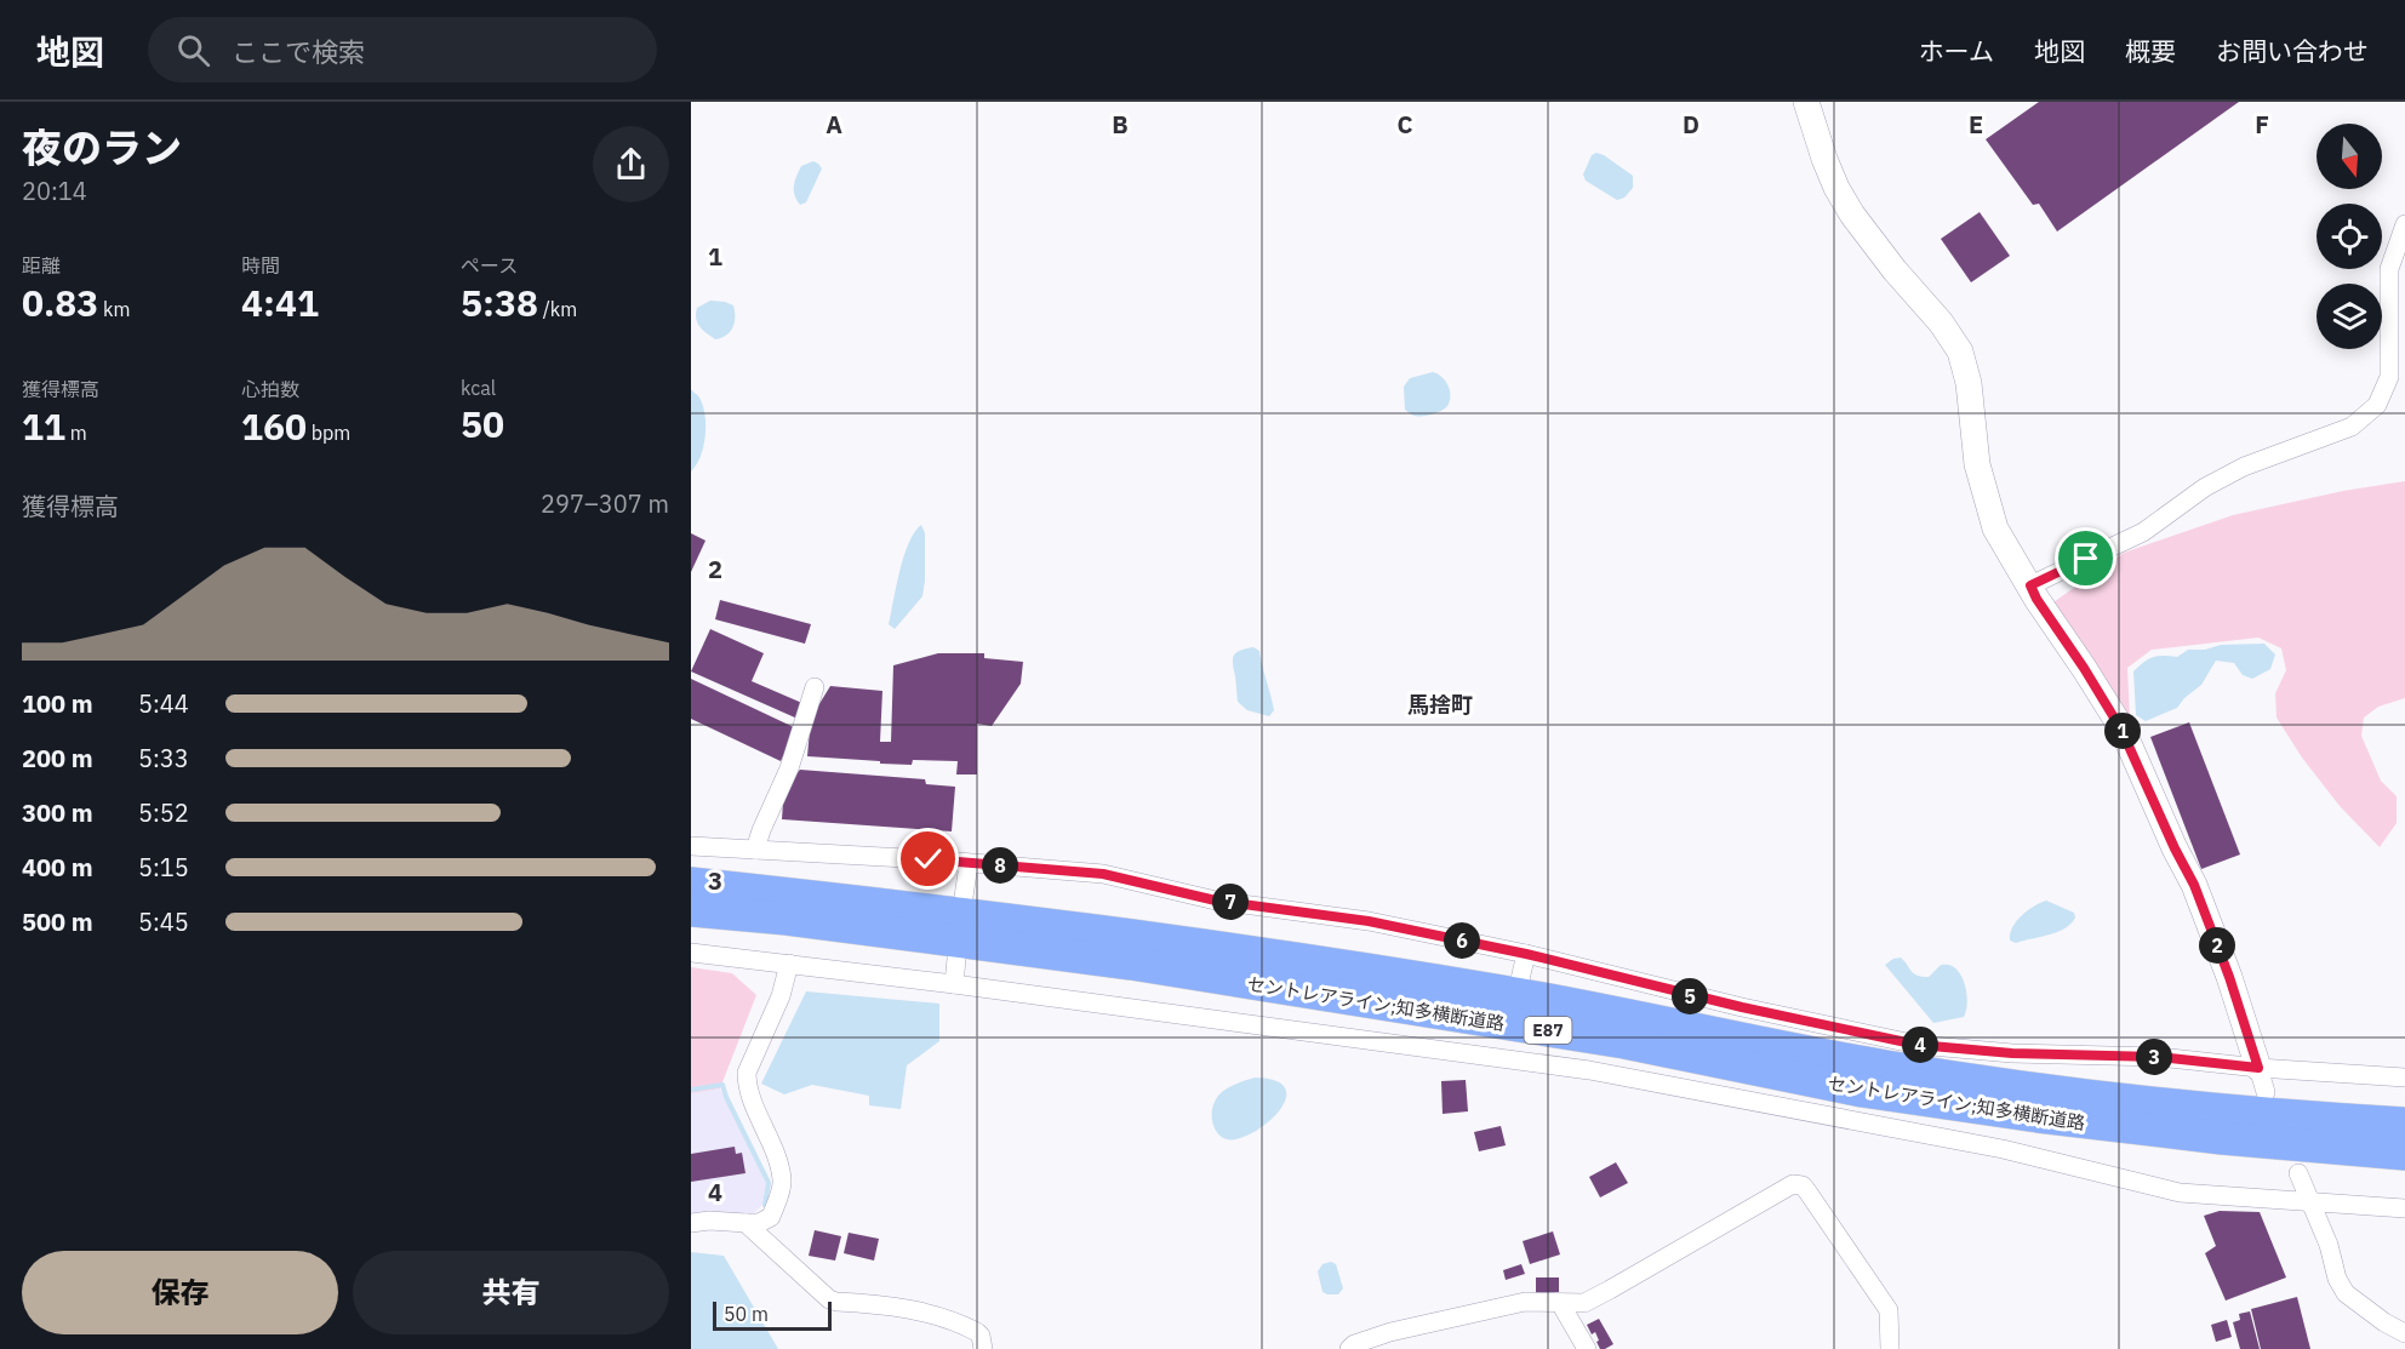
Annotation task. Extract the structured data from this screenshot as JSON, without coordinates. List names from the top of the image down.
{
  "streets": {
    "highway": ["セントレアライン;知多横断道路", "E87"]
  },
  "districts": ["馬捨町"],
  "scale_bar": "50 m",
  "north": "bottom",
  "page": {
    "header": "地図",
    "search": "ここで検索",
    "nav": [
      "ホーム",
      "地図",
      "概要",
      "お問い合わせ"
    ],
    "heading": ["夜のラン", "20:14"],
    "stats": [
      ["距離", "0.83 km"],
      ["時間", "4:41"],
      ["ペース", "5:38 /km"],
      ["獲得標高", "11 m"],
      ["心拍数", "160 bpm"],
      ["kcal", "50"]
    ],
    "chart": ["獲得標高", "297–307 m"],
    "list": [
      {
        "name": "100 m",
        "note": "5:44"
      },
      {
        "name": "200 m",
        "note": "5:33"
      },
      {
        "name": "300 m",
        "note": "5:52"
      },
      {
        "name": "400 m",
        "note": "5:15"
      },
      {
        "name": "500 m",
        "note": "5:45"
      }
    ],
    "pins": [
      "1",
      "8",
      "7",
      "6",
      "2",
      "5",
      "4",
      "3"
    ],
    "buttons": ["保存", "共有"],
    "scale": "50 m"
  },
  "grid": {
    "columns": [
      "A",
      "B",
      "C",
      "D",
      "E",
      "F"
    ],
    "rows": [
      "1",
      "2",
      "3",
      "4"
    ]
  }
}
